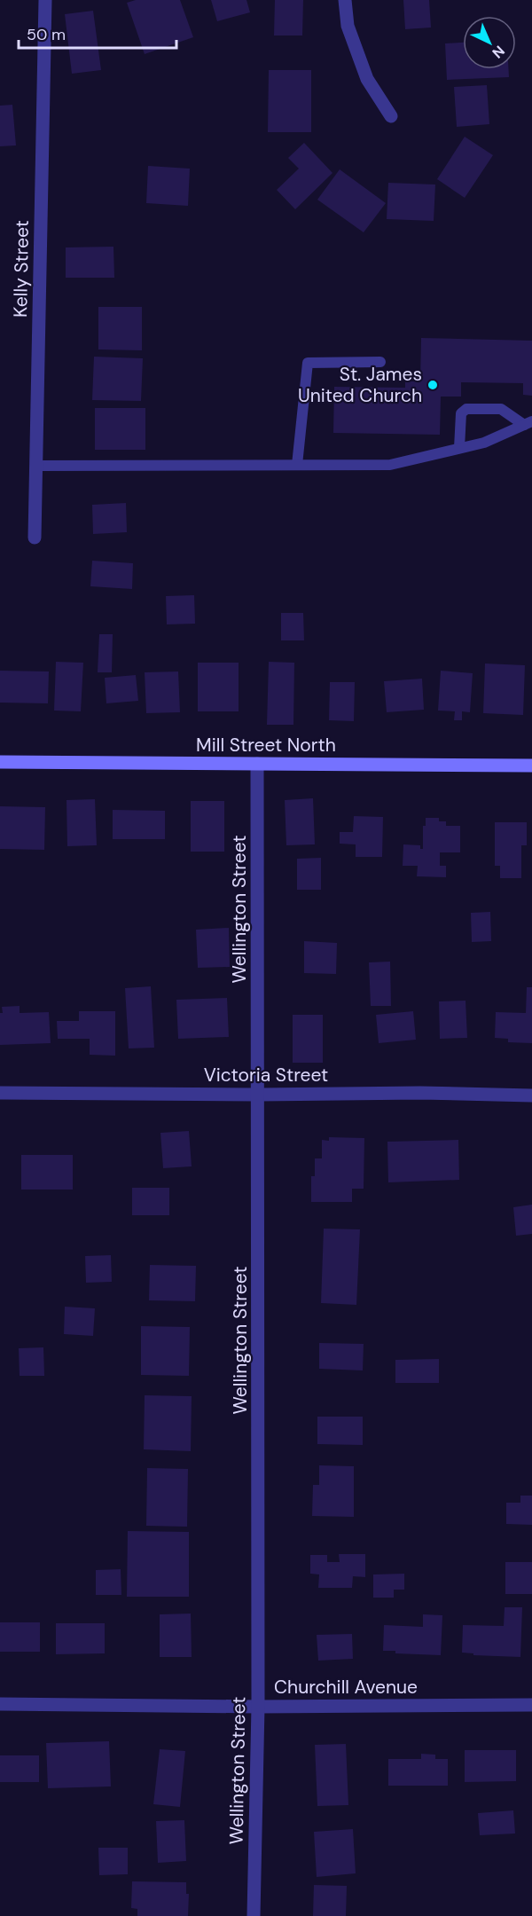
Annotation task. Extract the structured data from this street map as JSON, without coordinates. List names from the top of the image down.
{
  "streets": {
    "main road": ["Mill Street North"],
    "street": [
      "Kelly Street",
      "Wellington Street",
      "Victoria Street",
      "Churchill Avenue"
    ]
  },
  "crossings": [
    ["Mill Street North", "Wellington Street"],
    ["Wellington Street", "Victoria Street"],
    ["Wellington Street", "Churchill Avenue"]
  ],
  "places": ["St. James United Church"],
  "scale_bar": "50 m",
  "north": "bottom right"
}
